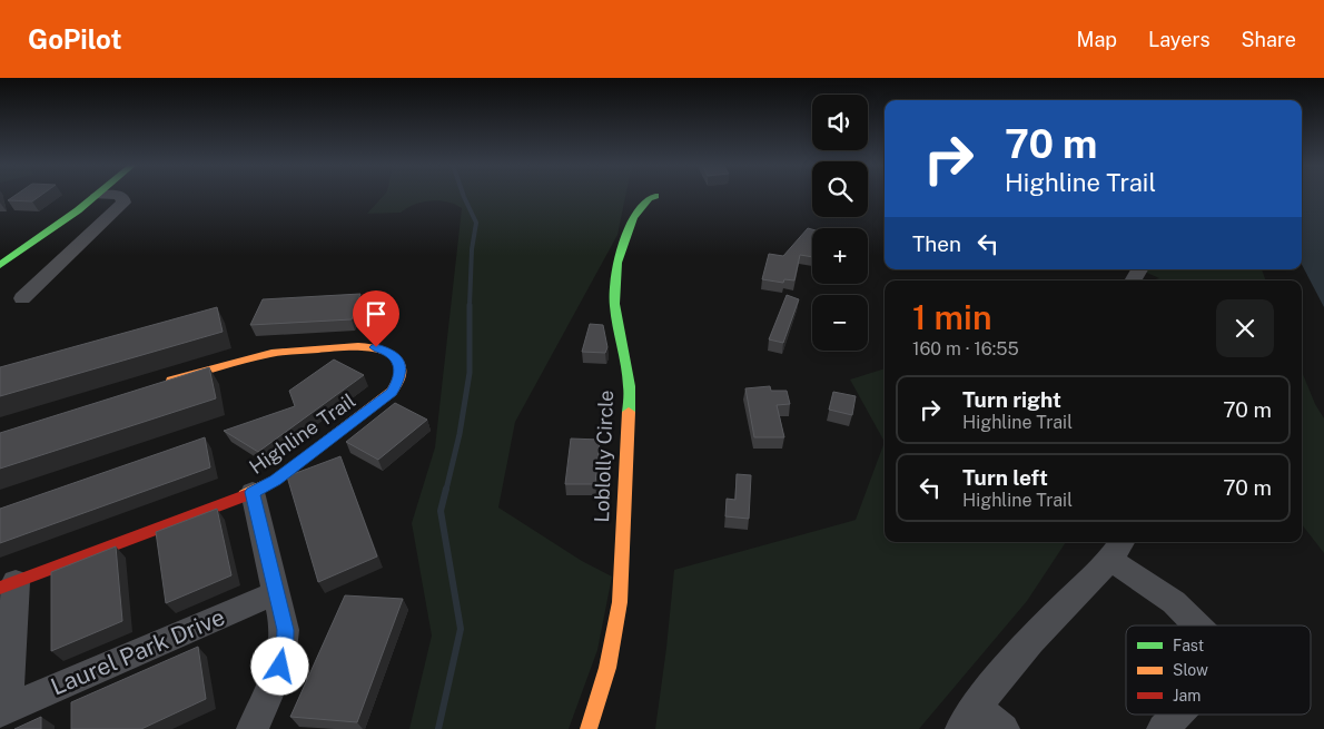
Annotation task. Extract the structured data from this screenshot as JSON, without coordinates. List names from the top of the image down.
{
  "streets": {
    "street": ["Highline Trail", "Loblolly Circle", "Laurel Park Drive"]
  },
  "legend": ["Fast", "Slow", "Jam"],
  "page": {
    "header": "GoPilot",
    "nav": ["Map", "Layers", "Share"],
    "map_buttons": ["+", "−"],
    "turn": ["70 m", "Highline Trail"],
    "then": "Then",
    "heading": ["1 min", "160 m · 16:55"],
    "list": [
      {
        "name": "Turn right",
        "note": "Highline Trail",
        "value": "70 m"
      },
      {
        "name": "Turn left",
        "note": "Highline Trail",
        "value": "70 m"
      }
    ]
  }
}
